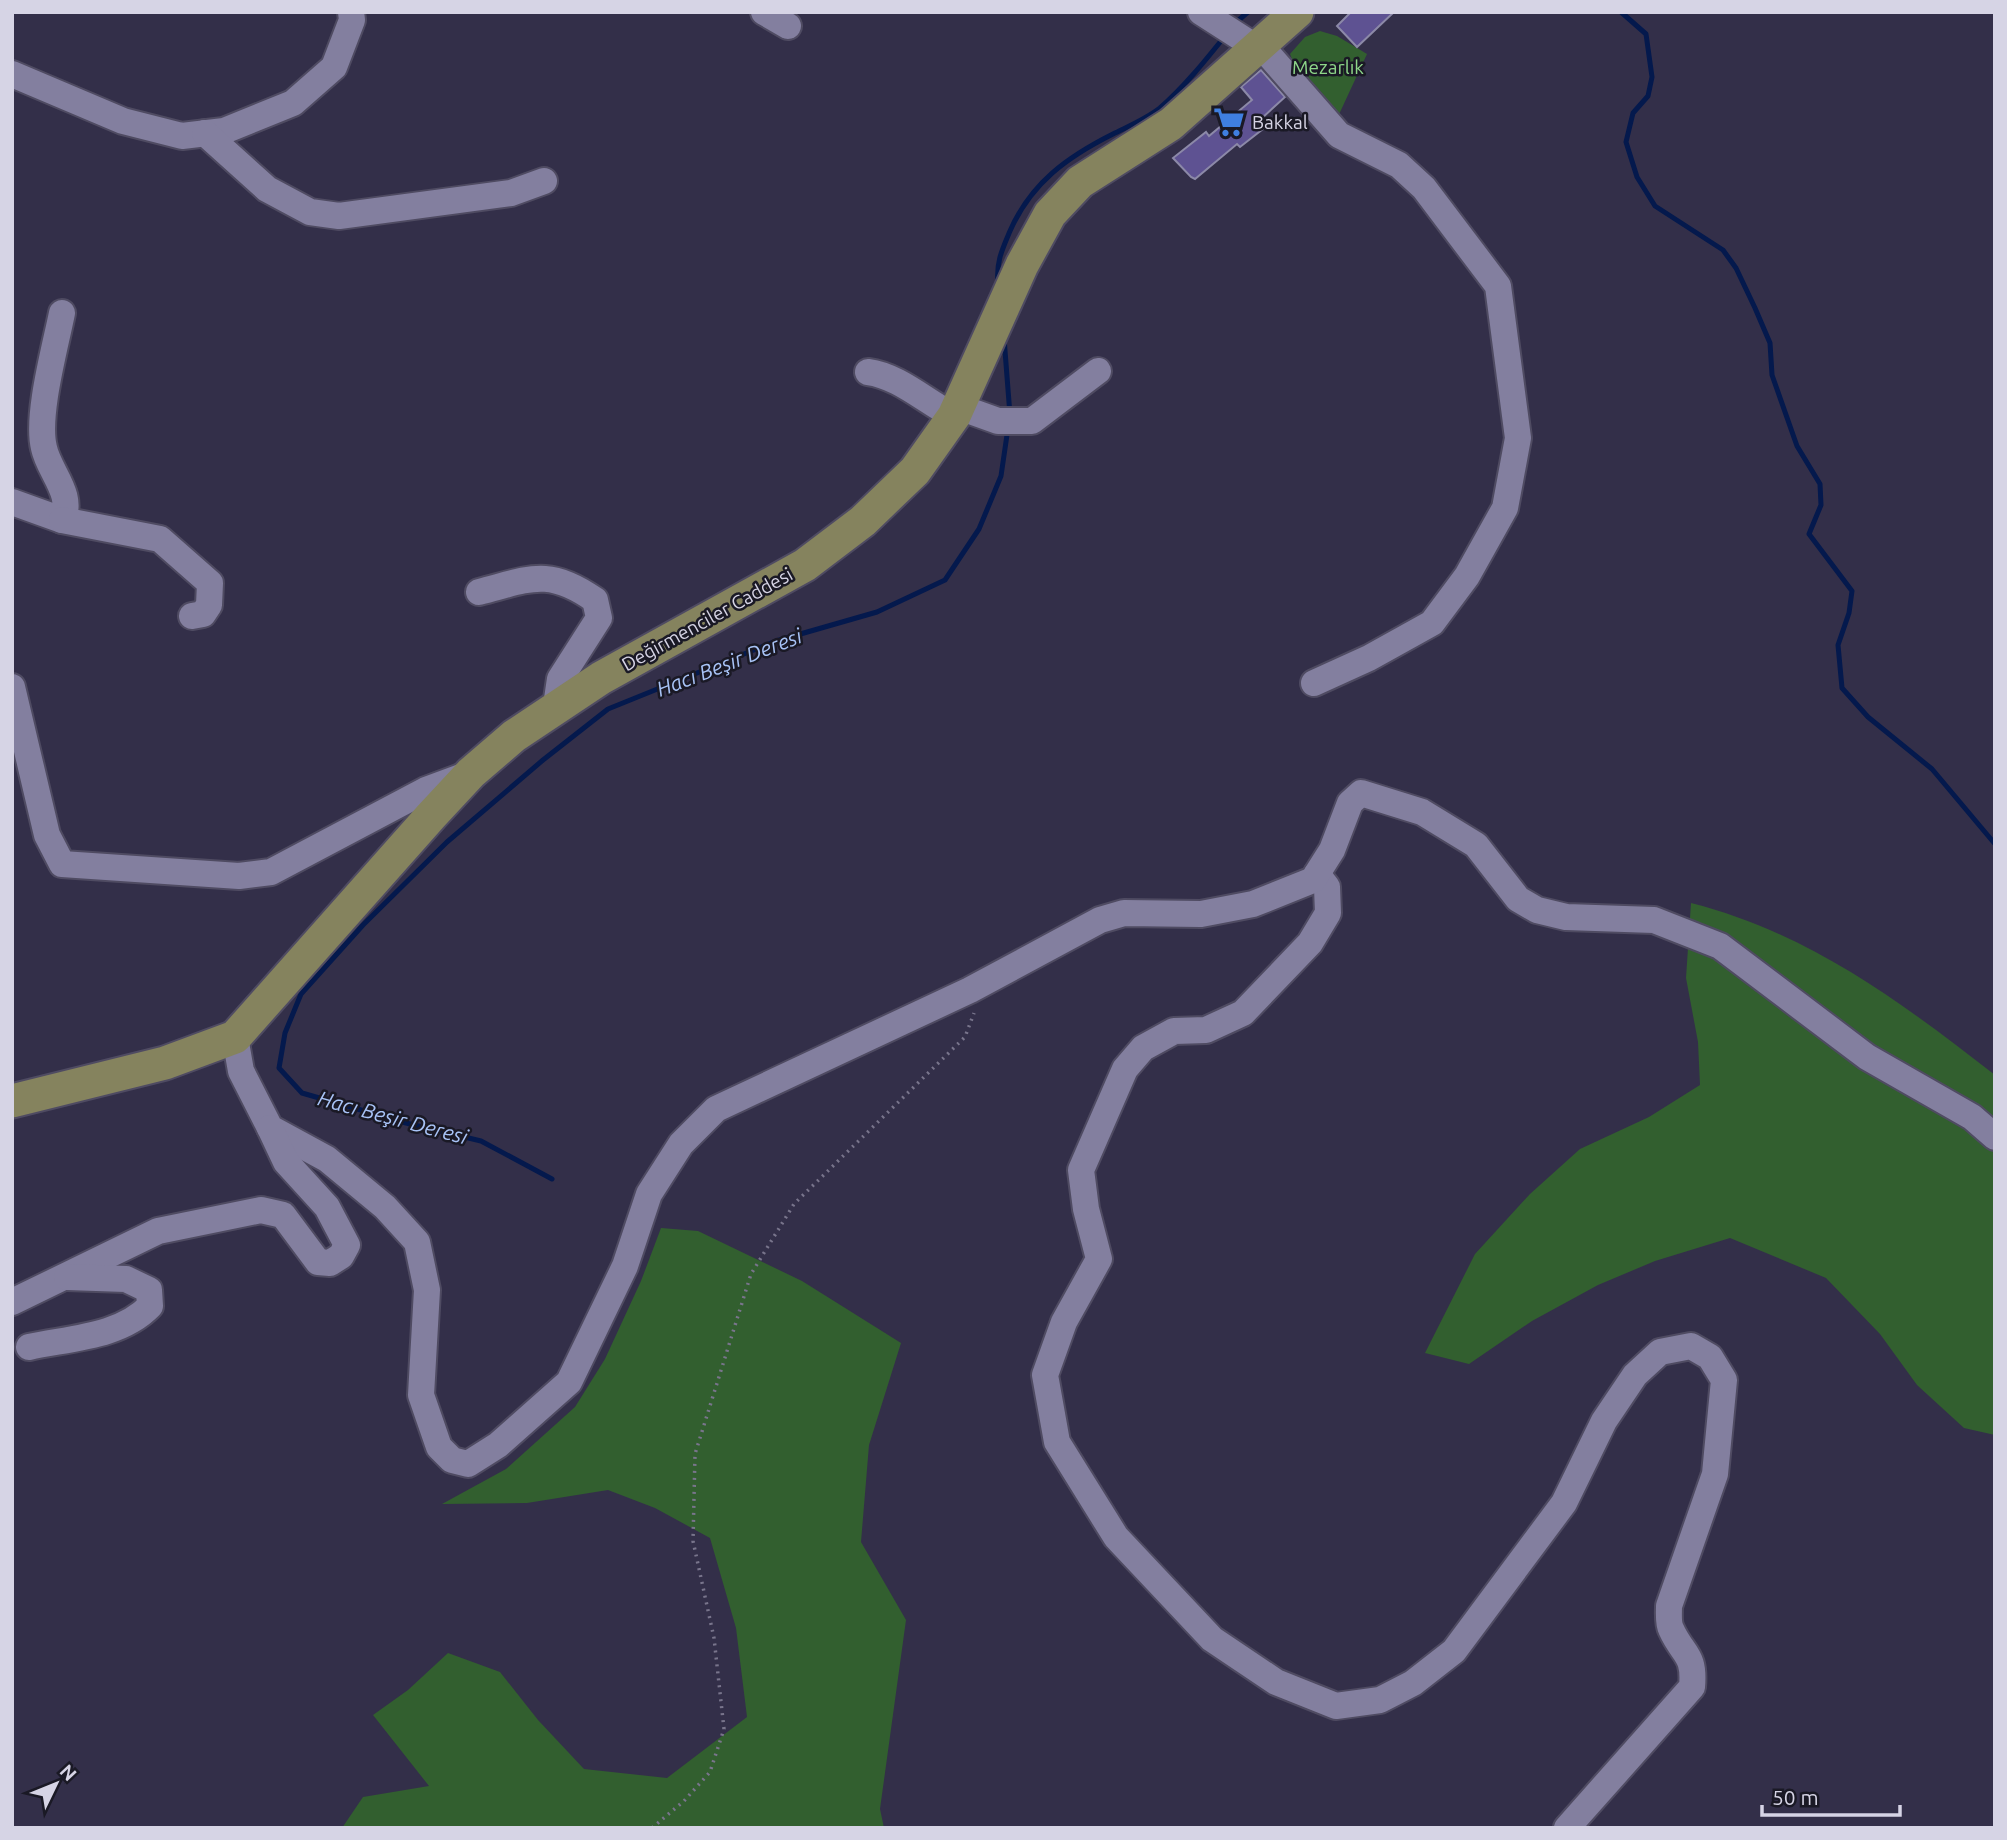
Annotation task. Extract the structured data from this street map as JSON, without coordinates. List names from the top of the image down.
{
  "streets": {
    "main road": ["Değirmenciler Caddesi"]
  },
  "water": ["Hacı Beşir Deresi"],
  "parks": ["Mezarlık"],
  "places": {
    "supermarket": ["Bakkal"]
  },
  "scale_bar": "50 m",
  "north": "top right"
}
